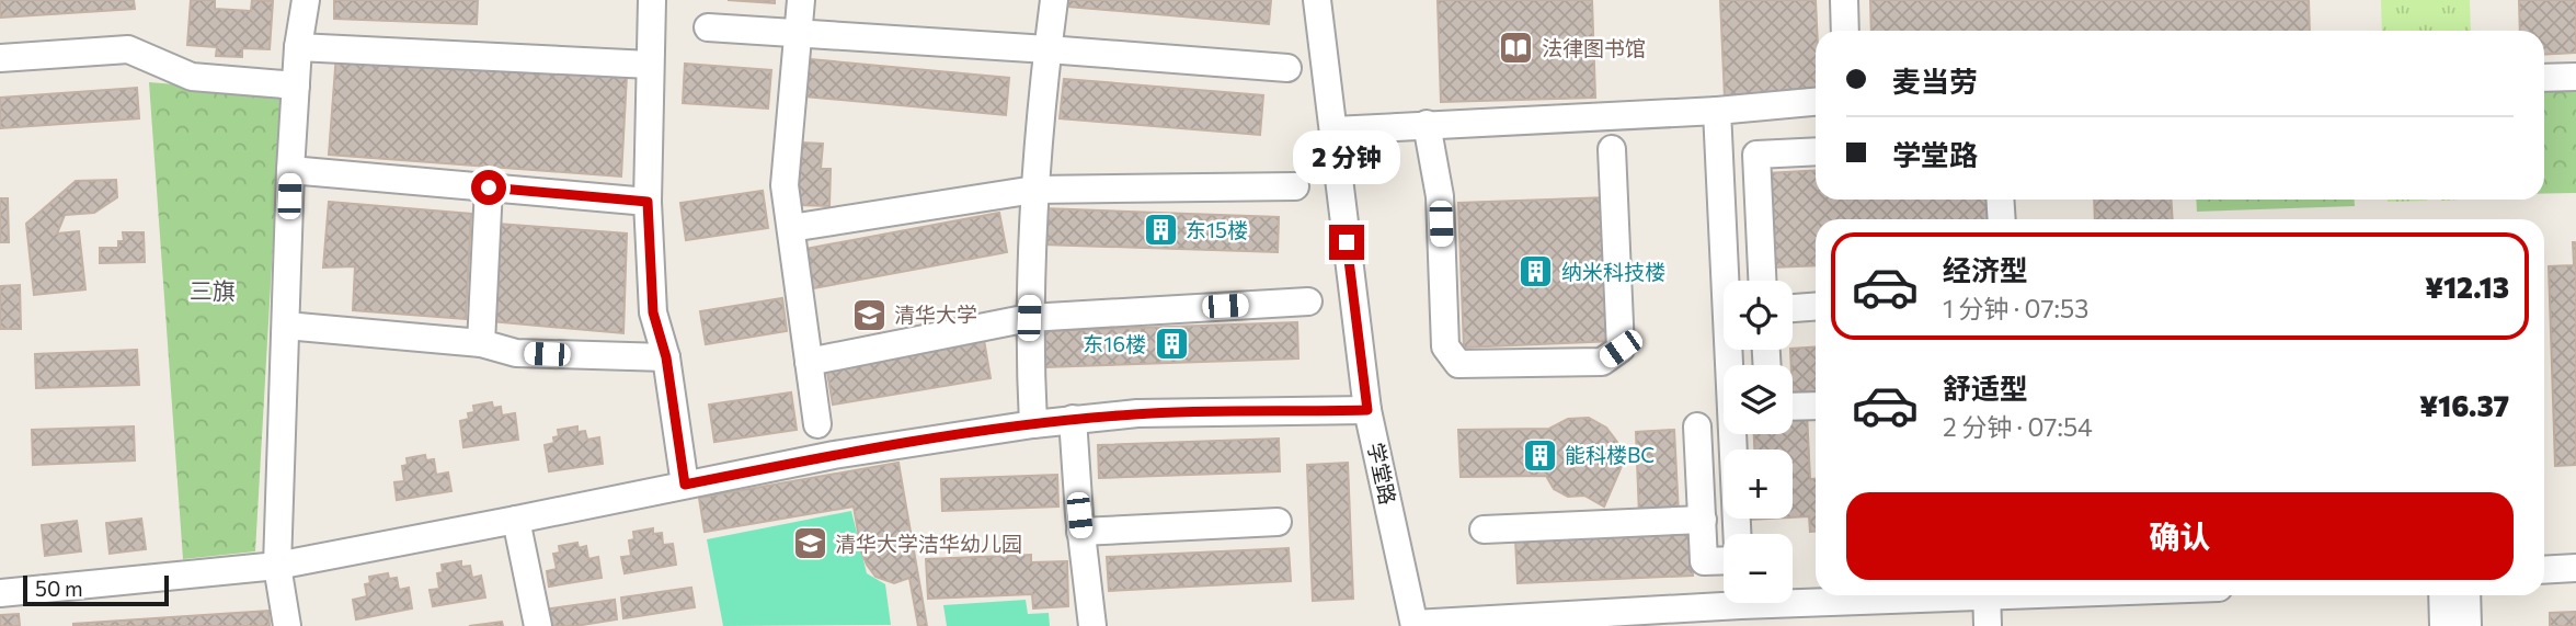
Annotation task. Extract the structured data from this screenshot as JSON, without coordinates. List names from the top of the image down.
{
  "streets": {
    "street": ["学堂路"]
  },
  "districts": ["三旗"],
  "places": {
    "library": ["法律图书馆"],
    "building": [
      "东15楼",
      "纳米科技楼",
      "东16楼",
      "能科楼BC"
    ],
    "school or university": ["清华大学", "清华大学洁华幼儿园"]
  },
  "scale_bar": "50 m",
  "page": {
    "banner": ["麦当劳", "学堂路"],
    "bubble": "2 分钟",
    "list": [
      {
        "name": "经济型",
        "note": "1 分钟 · 07:53",
        "value": "¥12.13"
      },
      {
        "name": "舒适型",
        "note": "2 分钟 · 07:54",
        "value": "¥16.37"
      }
    ],
    "map_buttons": ["+", "−"],
    "buttons": "确认",
    "scale": "50 m"
  }
}
